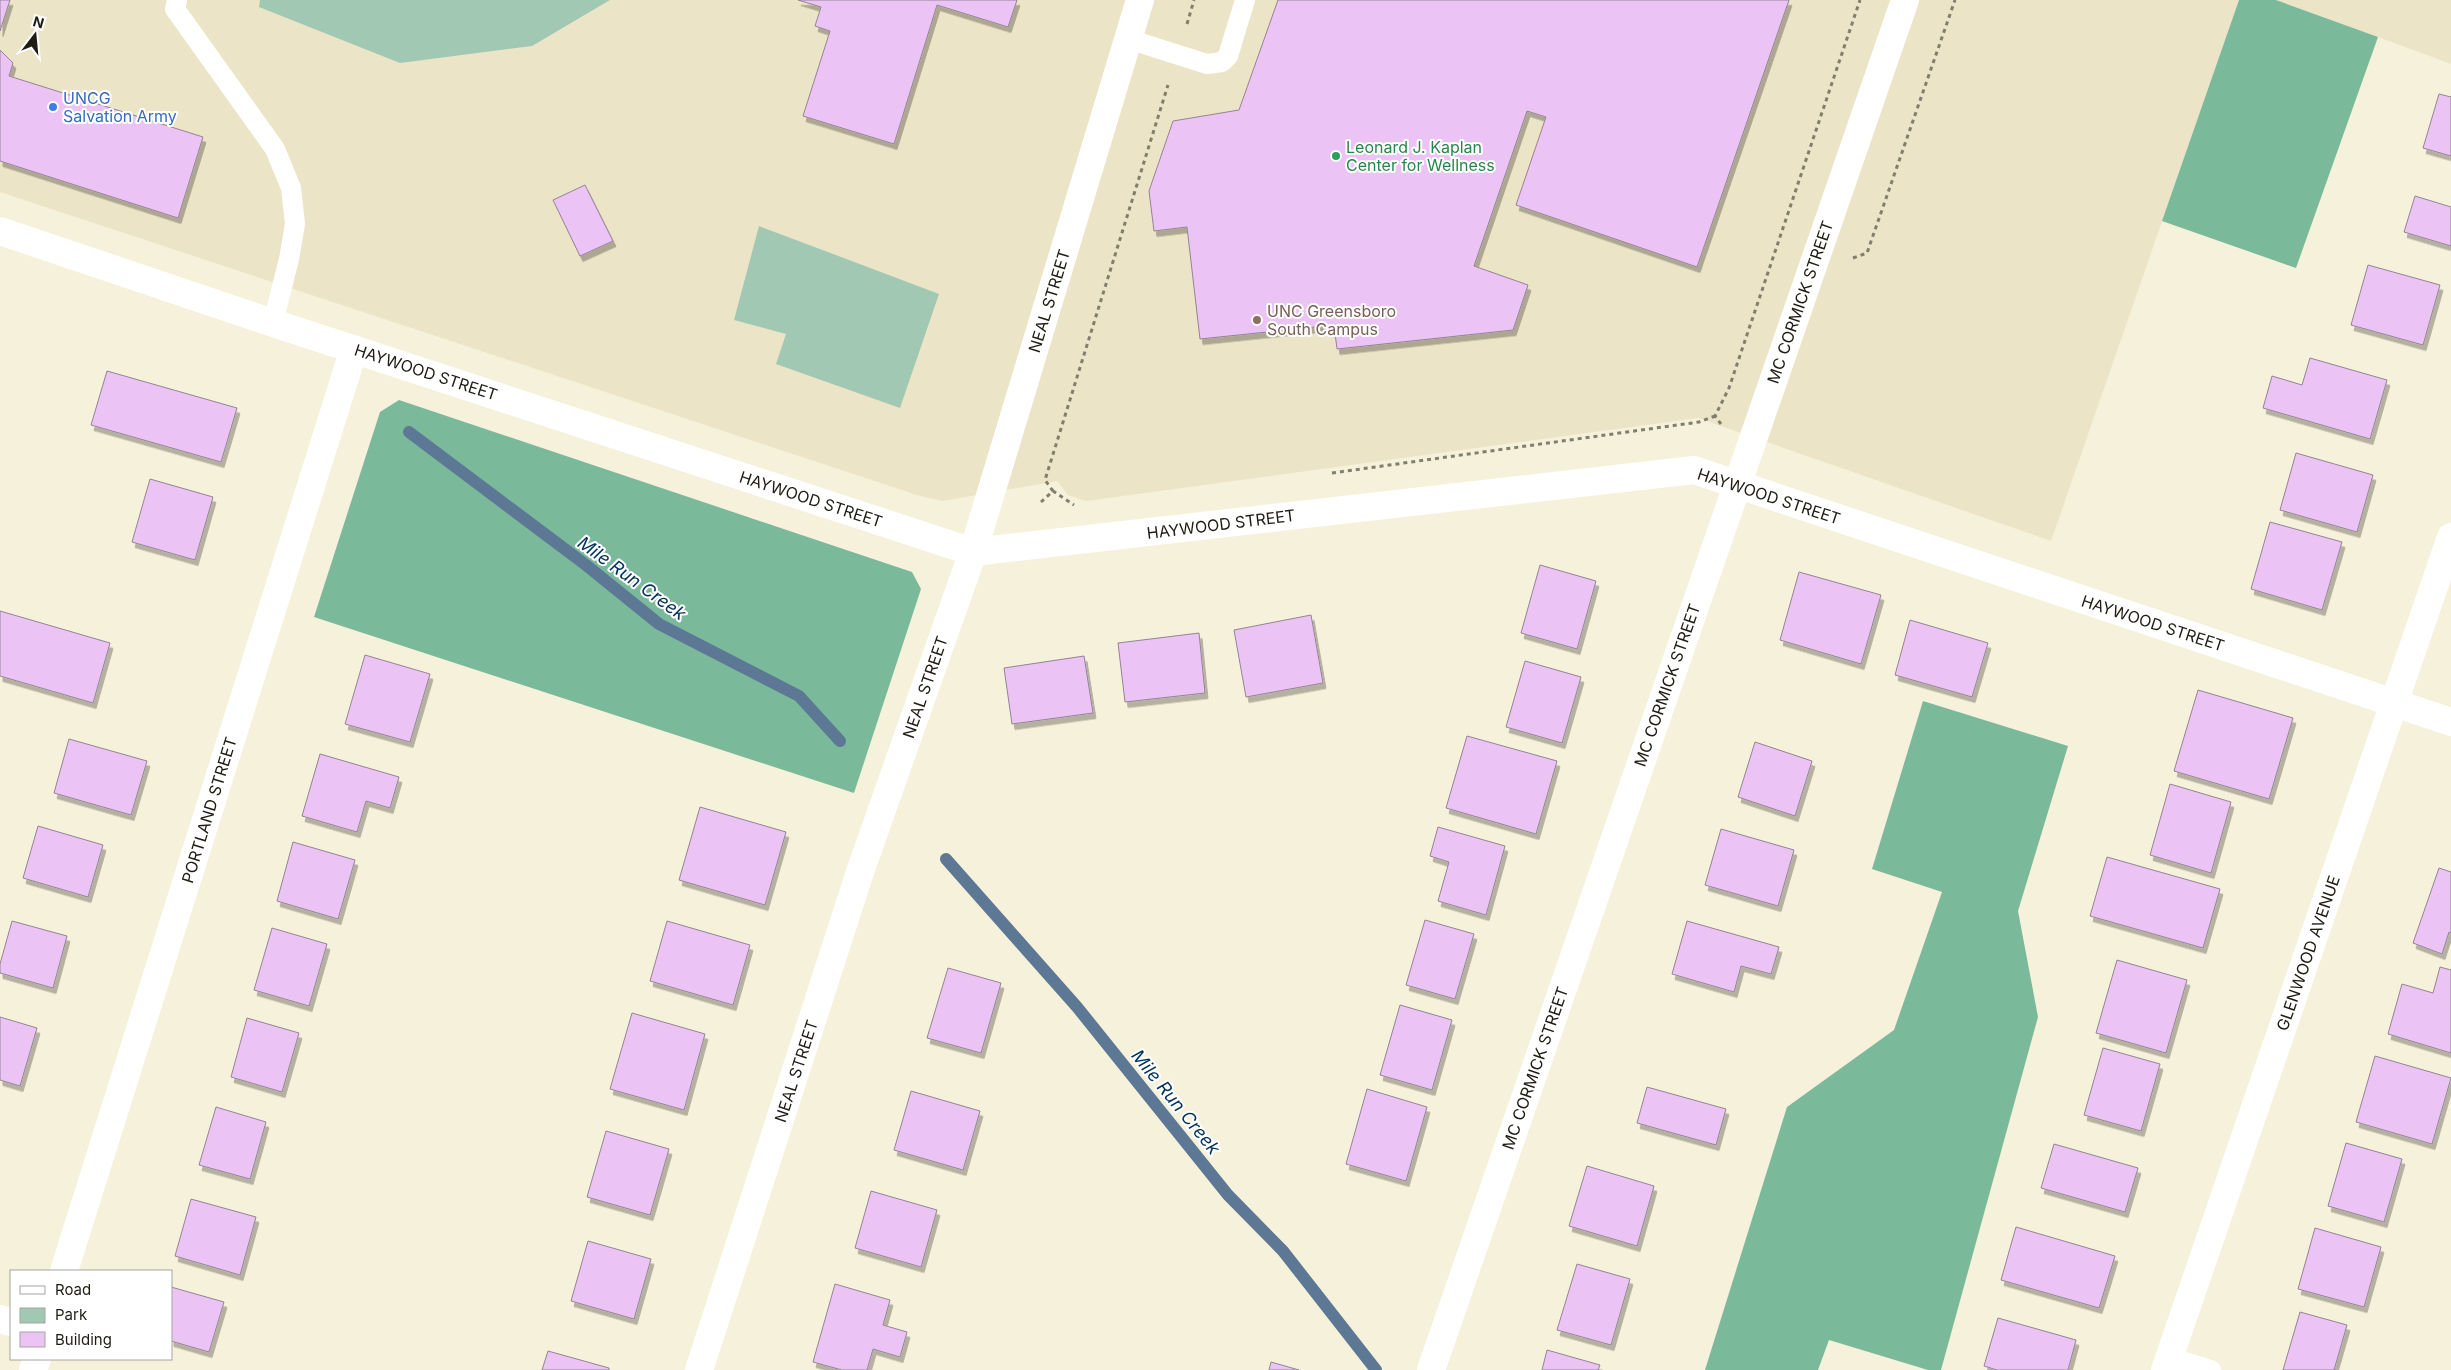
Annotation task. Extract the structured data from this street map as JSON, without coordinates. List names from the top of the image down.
{
  "streets": {
    "street": [
      "NEAL STREET",
      "MC CORMICK STREET",
      "HAYWOOD STREET",
      "PORTLAND STREET",
      "GLENWOOD AVENUE"
    ]
  },
  "crossings": [
    ["NEAL STREET", "HAYWOOD STREET"],
    ["MC CORMICK STREET", "HAYWOOD STREET"],
    ["HAYWOOD STREET", "PORTLAND STREET"],
    ["HAYWOOD STREET", "GLENWOOD AVENUE"]
  ],
  "water": ["Mile Run Creek"],
  "places": ["UNCG Salvation Army", "Leonard J. Kaplan Center for Wellness", "UNC Greensboro South Campus"],
  "legend": ["Road", "Park", "Building"],
  "north": "top"
}
